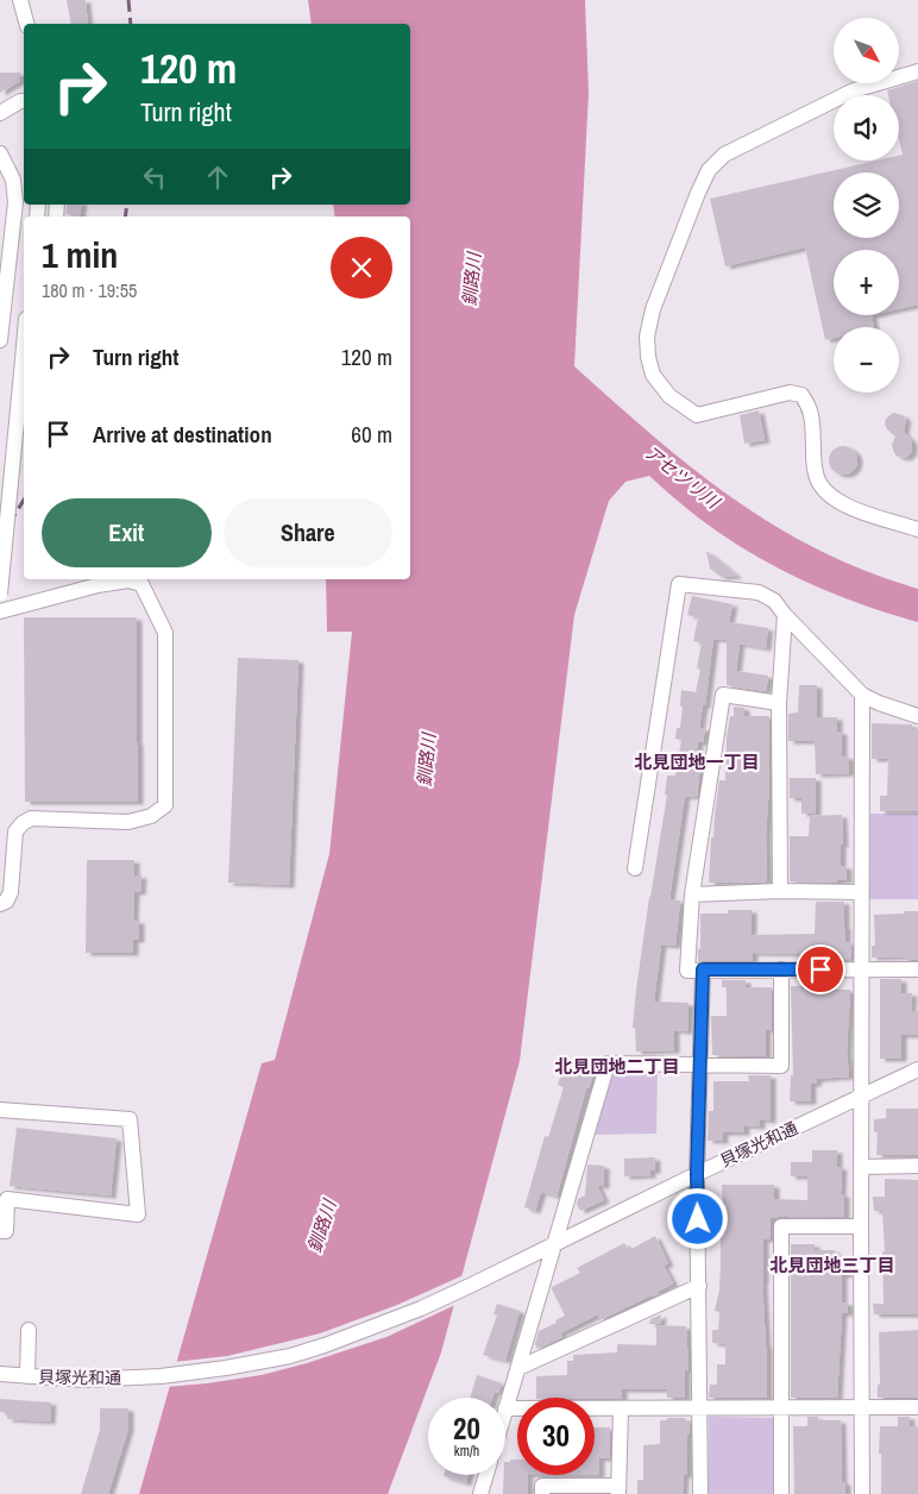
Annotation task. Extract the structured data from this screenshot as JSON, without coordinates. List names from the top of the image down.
{
  "streets": {
    "street": ["貝塚光和通"]
  },
  "districts": ["北見団地一丁目", "北見団地二丁目", "北見団地三丁目"],
  "water": ["釧路川", "アセツリ川"],
  "north": "bottom right",
  "page": {
    "map_buttons": ["+", "−"],
    "turn": ["120 m", "Turn right"],
    "heading": ["1 min", "180 m · 19:55"],
    "list": [
      {
        "name": "Turn right",
        "value": "120 m"
      },
      {
        "name": "Arrive at destination",
        "value": "60 m"
      }
    ],
    "buttons": ["Exit", "Share"],
    "speed": "20 km/h",
    "limit": "30"
  }
}
